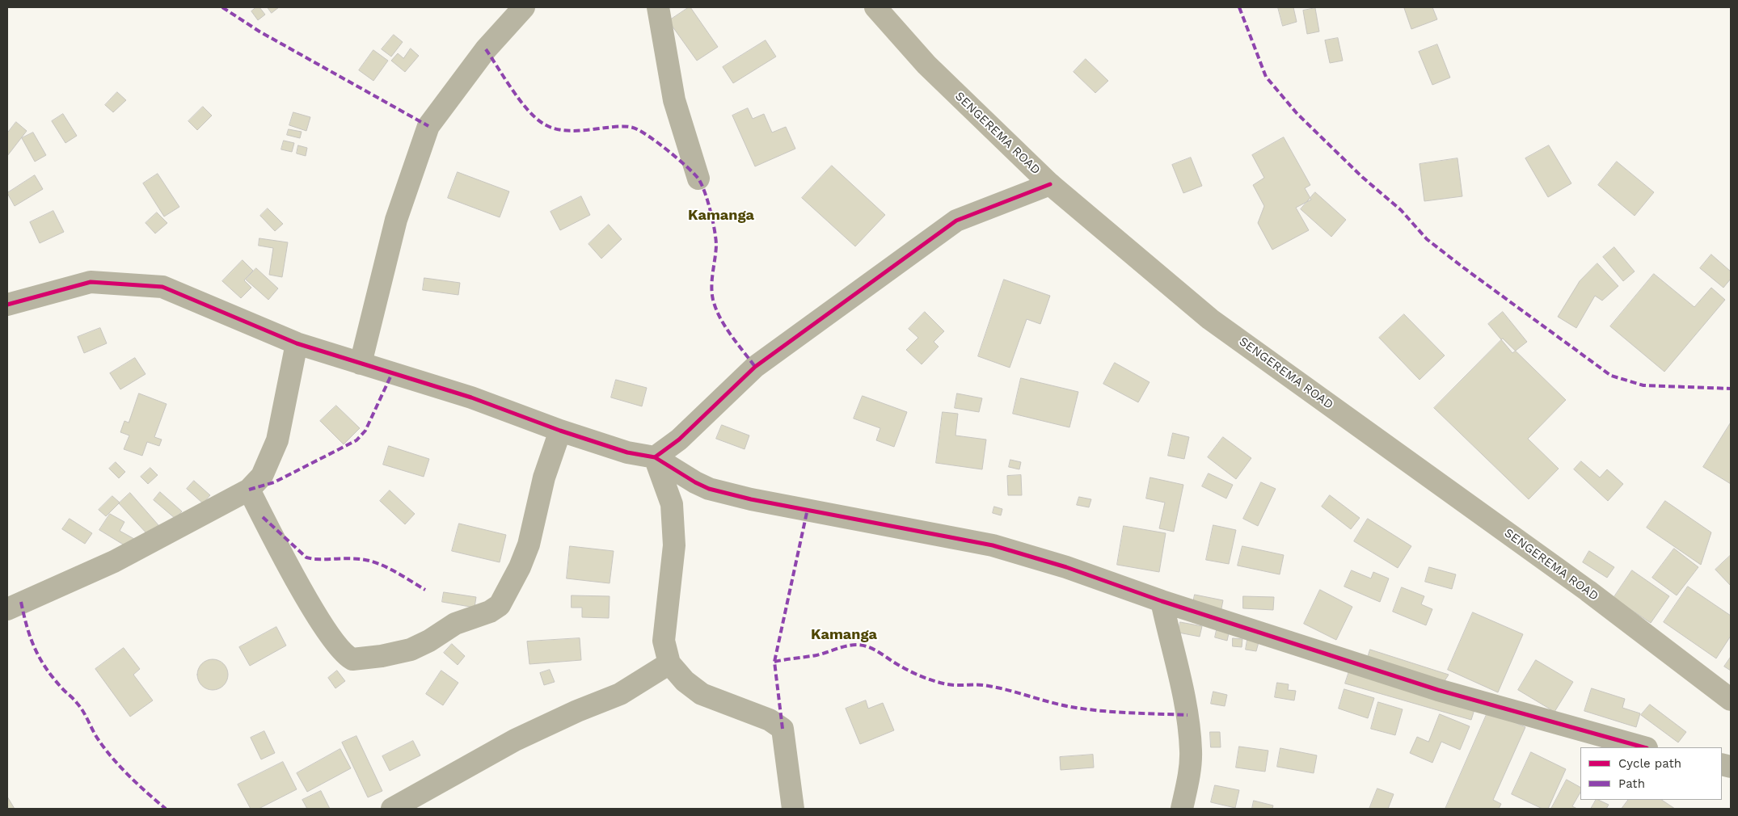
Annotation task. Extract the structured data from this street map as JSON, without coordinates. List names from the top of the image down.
{
  "streets": {
    "main road": ["SENGEREMA ROAD"]
  },
  "districts": ["Kamanga", "Kamanga"],
  "legend": ["Cycle path", "Path"]
}
